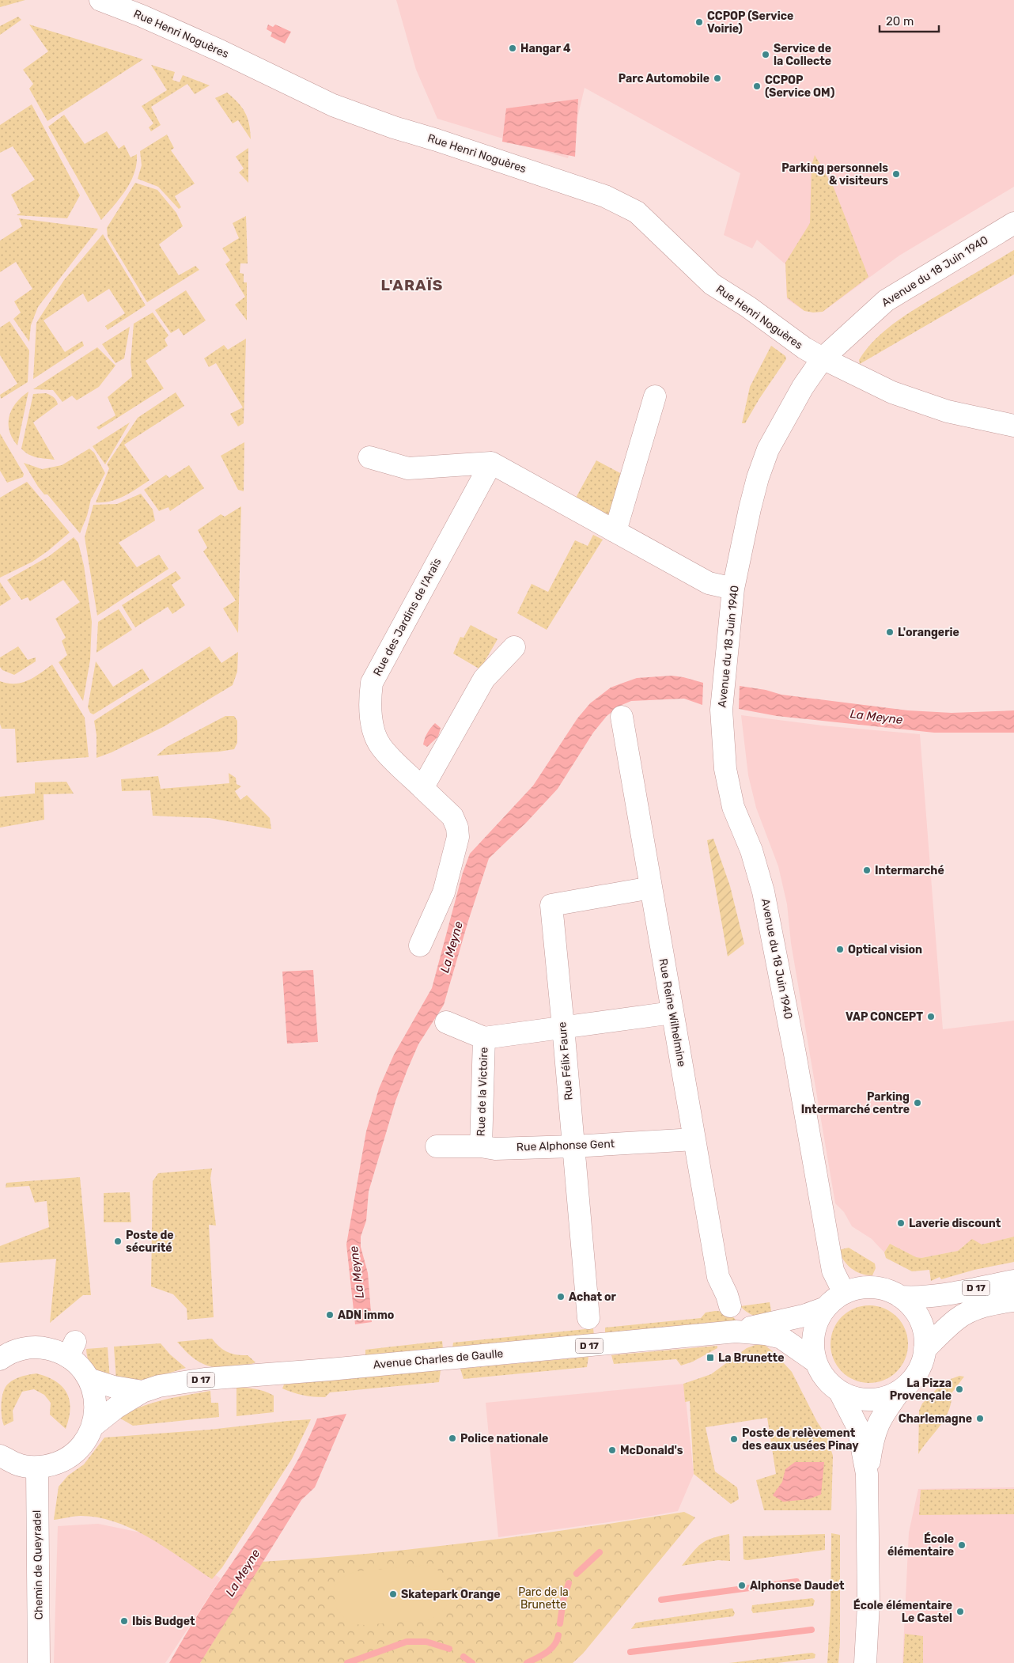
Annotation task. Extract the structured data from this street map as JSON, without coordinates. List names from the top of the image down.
{
  "streets": {
    "street": [
      "Rue Henri Noguères",
      "Avenue du 18 Juin 1940",
      "Rue des Jardins de l'Araïs",
      "Rue Reine Wilhelmine",
      "Rue Félix Faure",
      "Rue de la Victoire",
      "Rue Alphonse Gent",
      "D 17",
      "Avenue Charles de Gaulle",
      "Chemin de Queyradel"
    ]
  },
  "crossings": [
    ["Rue Henri Noguères", "Avenue du 18 Juin 1940"],
    ["Avenue du 18 Juin 1940", "D 17"],
    ["Avenue du 18 Juin 1940", "Avenue Charles de Gaulle"],
    ["Rue Reine Wilhelmine", "Rue Félix Faure"],
    ["Rue Reine Wilhelmine", "Rue de la Victoire"],
    ["Rue Reine Wilhelmine", "Rue Alphonse Gent"],
    ["Rue Félix Faure", "Rue de la Victoire"],
    ["Rue Félix Faure", "Rue Alphonse Gent"],
    ["Rue de la Victoire", "Rue Alphonse Gent"],
    ["D 17", "Avenue Charles de Gaulle"],
    ["D 17", "Chemin de Queyradel"]
  ],
  "districts": ["L'ARAÏS"],
  "water": ["La Meyne"],
  "parks": ["Parc de la Brunette"],
  "places": {
    "other": [
      "CCPOP (Service Voirie)",
      "Hangar 4",
      "Service de la Collecte",
      "Parc Automobile",
      "CCPOP (Service OM)",
      "Parking personnels & visiteurs",
      "L'orangerie",
      "Intermarché",
      "Optical vision",
      "VAP CONCEPT",
      "Parking Intermarché centre",
      "Laverie discount",
      "Poste de sécurité",
      "Achat or",
      "ADN immo",
      "La Pizza Provençale",
      "Charlemagne",
      "Police nationale",
      "Poste de relèvement des eaux usées Pinay",
      "McDonald's",
      "École élémentaire",
      "Alphonse Daudet",
      "Skatepark Orange",
      "École élémentaire Le Castel",
      "Ibis Budget"
    ],
    "transit": ["La Brunette"]
  },
  "scale_bar": "20 m"
}
